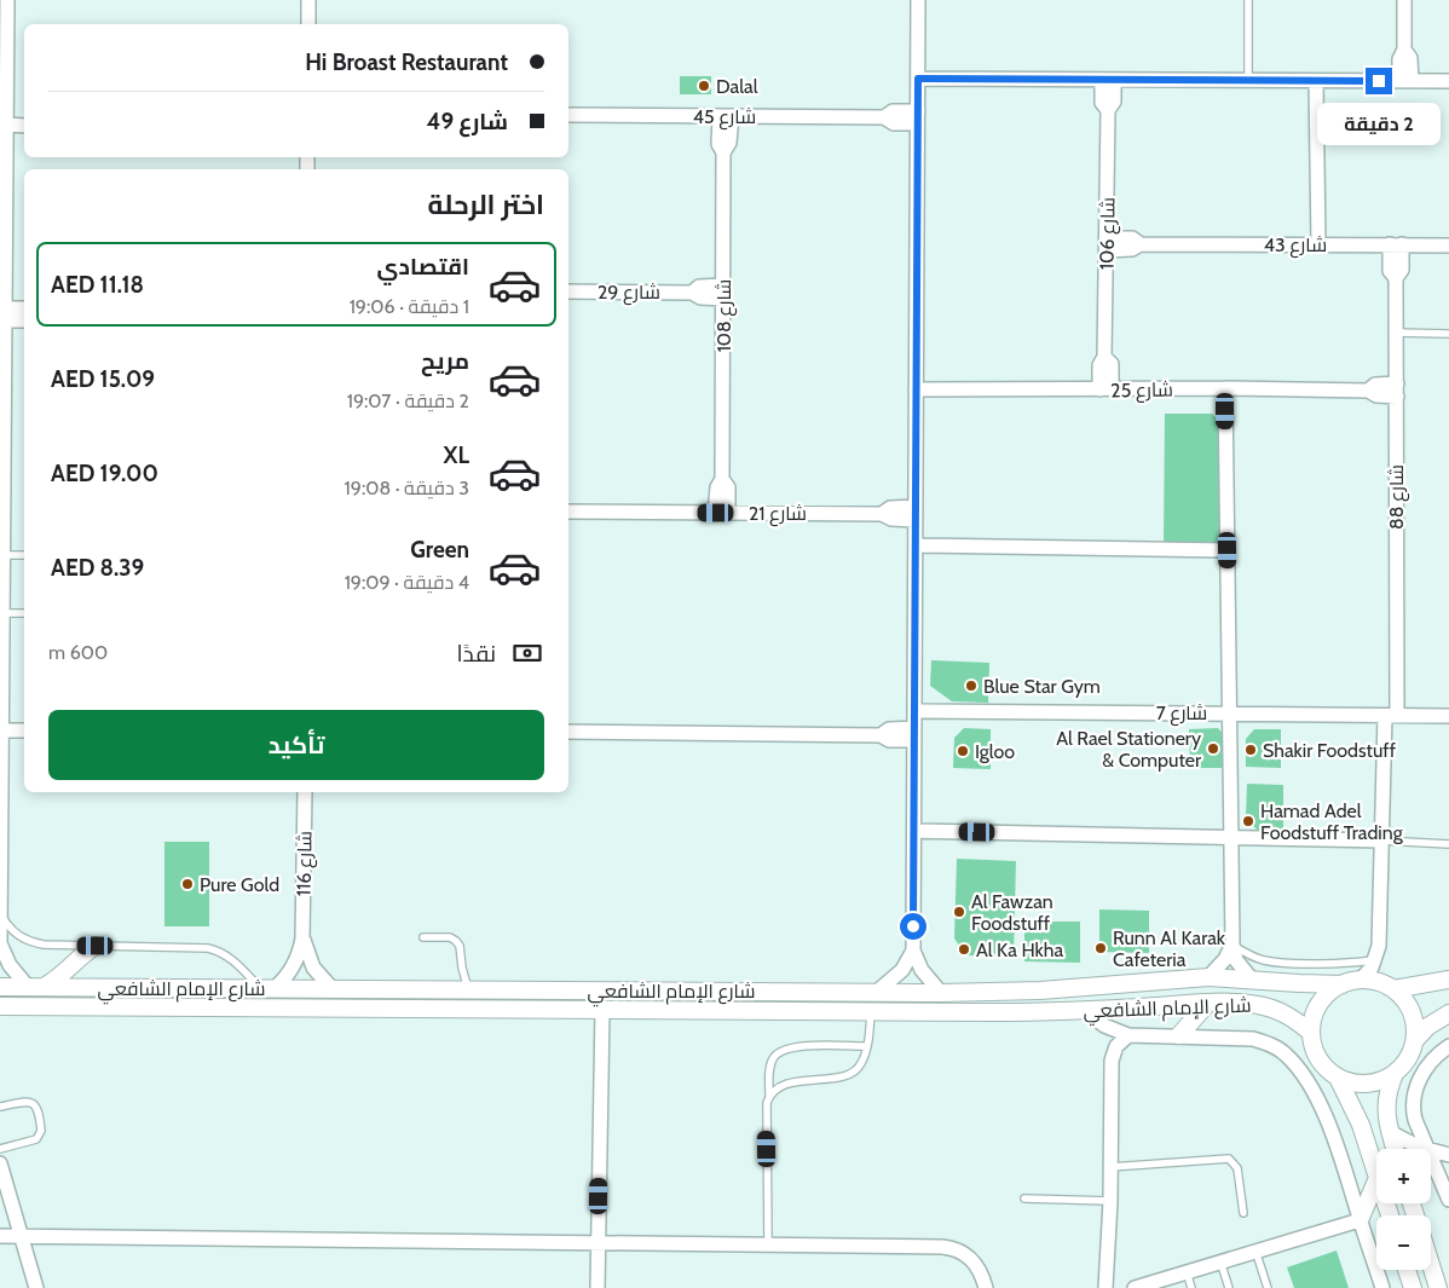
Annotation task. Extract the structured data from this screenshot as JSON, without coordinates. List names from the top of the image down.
{
  "streets": {
    "street": [
      "شارع 45",
      "شارع 106",
      "شارع 43",
      "شارع 29",
      "شارع 108",
      "شارع 25",
      "شارع 88",
      "شارع 21",
      "شارع 7",
      "شارع 116",
      "شارع الإمام الشافعي"
    ]
  },
  "crossings": [
    ["شارع 45", "شارع 108"],
    ["شارع 106", "شارع 43"],
    ["شارع 106", "شارع 25"],
    ["شارع 43", "شارع 88"],
    ["شارع 29", "شارع 108"],
    ["شارع 108", "شارع 21"],
    ["شارع 25", "شارع 88"],
    ["شارع 88", "شارع 7"],
    ["شارع 116", "شارع الإمام الشافعي"]
  ],
  "places": [
    "Dalal",
    "Blue Star Gym",
    "Al Rael Stationery & Computer",
    "Shakir Foodstuff",
    "Igloo",
    "Hamad Adel Foodstuff Trading",
    "Pure Gold",
    "Al Fawzan Foodstuff",
    "Runn Al Karak Cafeteria",
    "Al Ka Hkha"
  ],
  "page": {
    "banner": ["Hi Broast Restaurant", "شارع 49"],
    "bubble": "2 دقيقة",
    "heading": "اختر الرحلة",
    "list": [
      {
        "name": "اقتصادي",
        "note": "1 دقيقة · 19:06",
        "value": "AED 11.18"
      },
      {
        "name": "مريح",
        "note": "2 دقيقة · 19:07",
        "value": "AED 15.09"
      },
      {
        "name": "XL",
        "note": "3 دقيقة · 19:08",
        "value": "AED 19.00"
      },
      {
        "name": "Green",
        "note": "4 دقيقة · 19:09",
        "value": "AED 8.39"
      }
    ],
    "pay": ["نقدًا", "600 m"],
    "buttons": "تأكيد",
    "map_buttons": ["+", "−"]
  }
}
